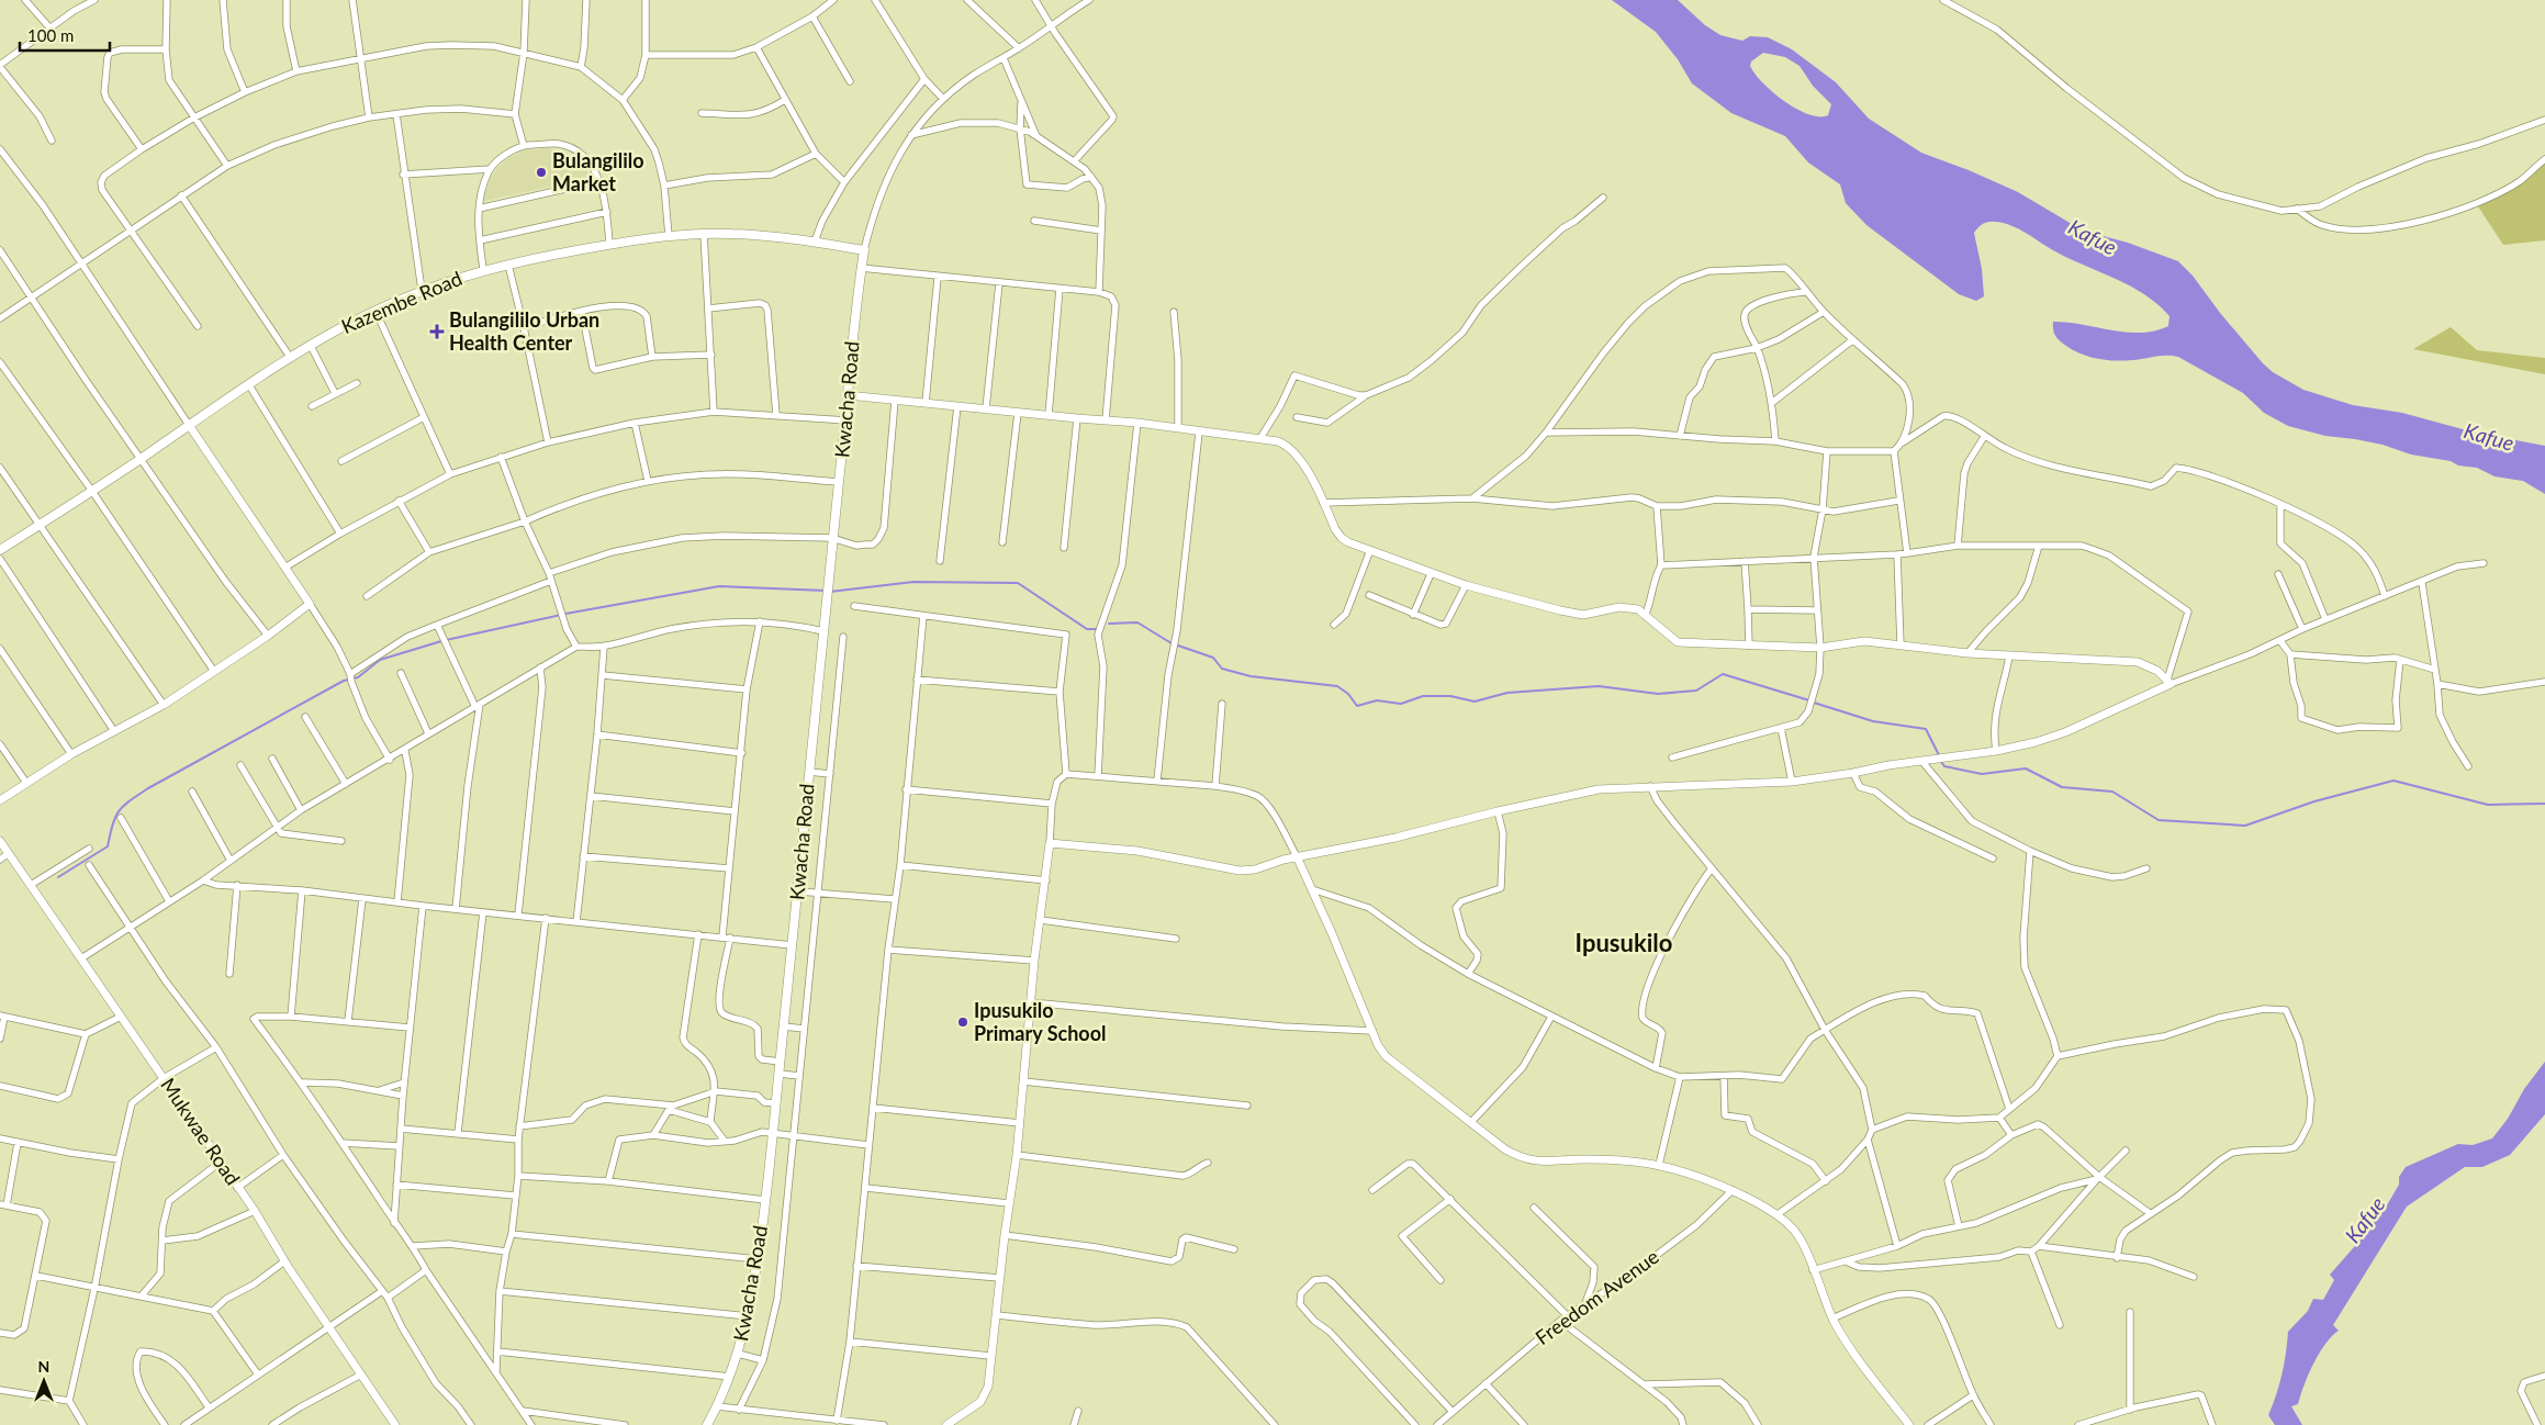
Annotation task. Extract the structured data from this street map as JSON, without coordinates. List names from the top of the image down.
{
  "streets": {
    "main road": ["Kazembe Road", "Kwacha Road"],
    "street": ["Mukwae Road", "Freedom Avenue"]
  },
  "crossings": [
    ["Kazembe Road", "Kwacha Road"]
  ],
  "districts": ["Ipusukilo"],
  "water": ["Kafue"],
  "places": {
    "other": ["Bulangililo Market", "Ipusukilo Primary School"],
    "health": ["Bulangililo Urban Health Center"]
  },
  "scale_bar": "100 m",
  "north": "top"
}
